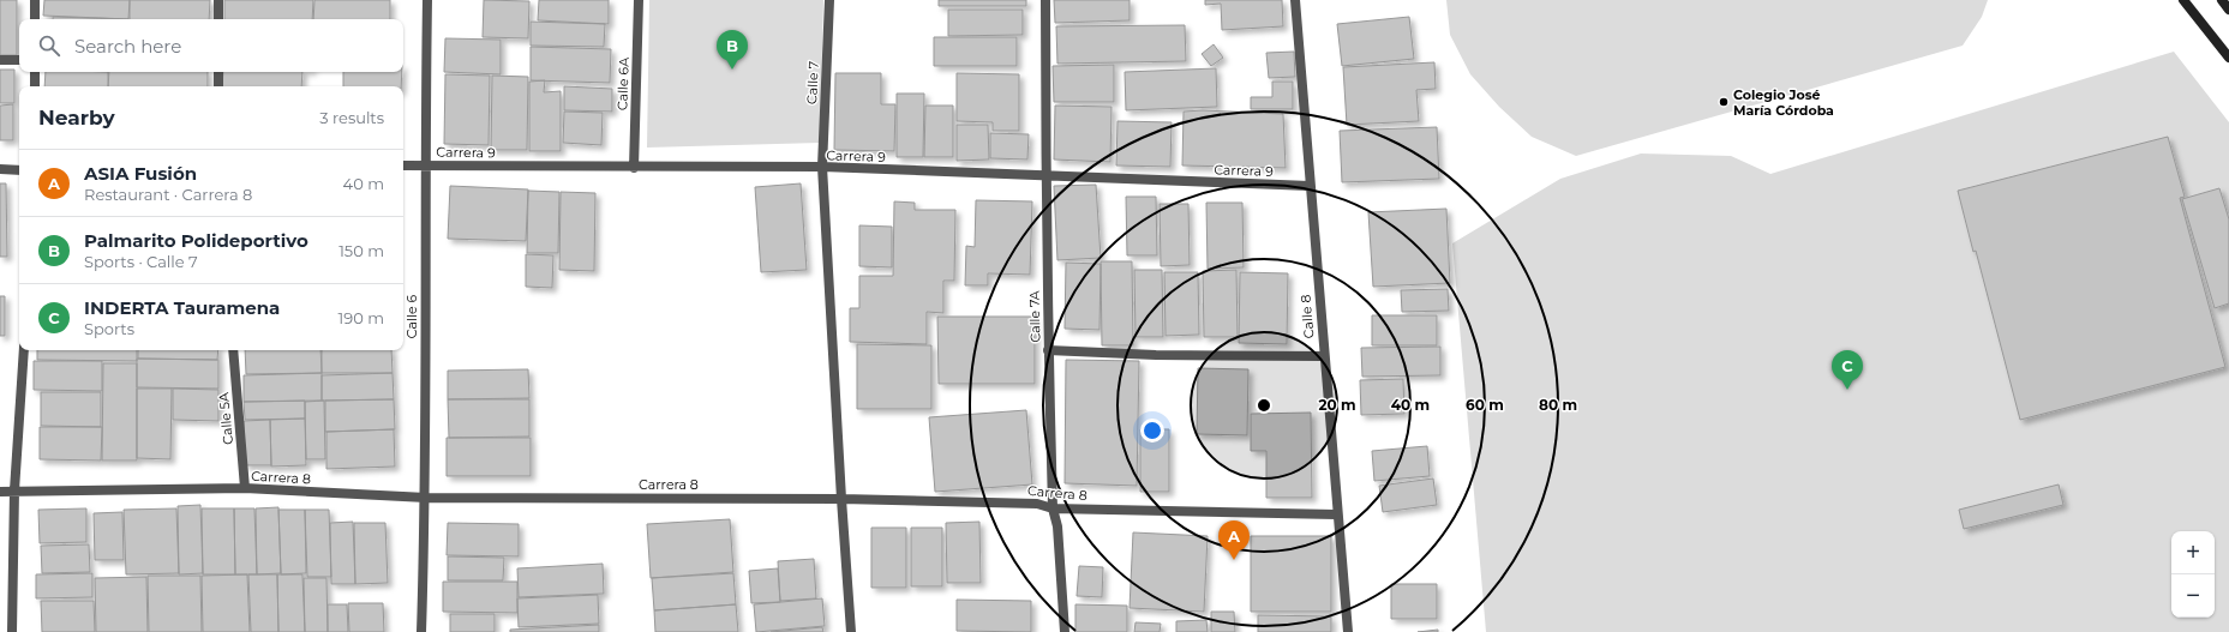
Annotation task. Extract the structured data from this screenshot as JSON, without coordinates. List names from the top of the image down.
{
  "streets": {
    "street": [
      "Calle 7",
      "Calle 6A",
      "Carrera 9",
      "Calle 6",
      "Calle 7A",
      "Calle 8",
      "Calle 5A",
      "Carrera 8"
    ]
  },
  "crossings": [
    ["Calle 7", "Carrera 9"],
    ["Calle 7", "Carrera 8"],
    ["Calle 6A", "Carrera 9"],
    ["Carrera 9", "Calle 6"],
    ["Carrera 9", "Calle 7A"],
    ["Carrera 9", "Calle 8"],
    ["Calle 6", "Carrera 8"],
    ["Calle 7A", "Carrera 8"],
    ["Calle 8", "Carrera 8"],
    ["Calle 5A", "Carrera 8"]
  ],
  "places": ["Colegio José María Córdoba"],
  "page": {
    "search": "Search here",
    "pins": ["B", "C", "A"],
    "heading": ["Nearby", "3 results"],
    "list": [
      {
        "mark": "A",
        "name": "ASIA Fusión",
        "note": "Restaurant · Carrera 8",
        "value": "40 m"
      },
      {
        "mark": "B",
        "name": "Palmarito Polideportivo",
        "note": "Sports · Calle 7",
        "value": "150 m"
      },
      {
        "mark": "C",
        "name": "INDERTA Tauramena",
        "note": "Sports",
        "value": "190 m"
      }
    ],
    "map_buttons": ["+", "−"]
  },
  "rings": [
    "20 m",
    "40 m",
    "60 m",
    "80 m"
  ]
}
